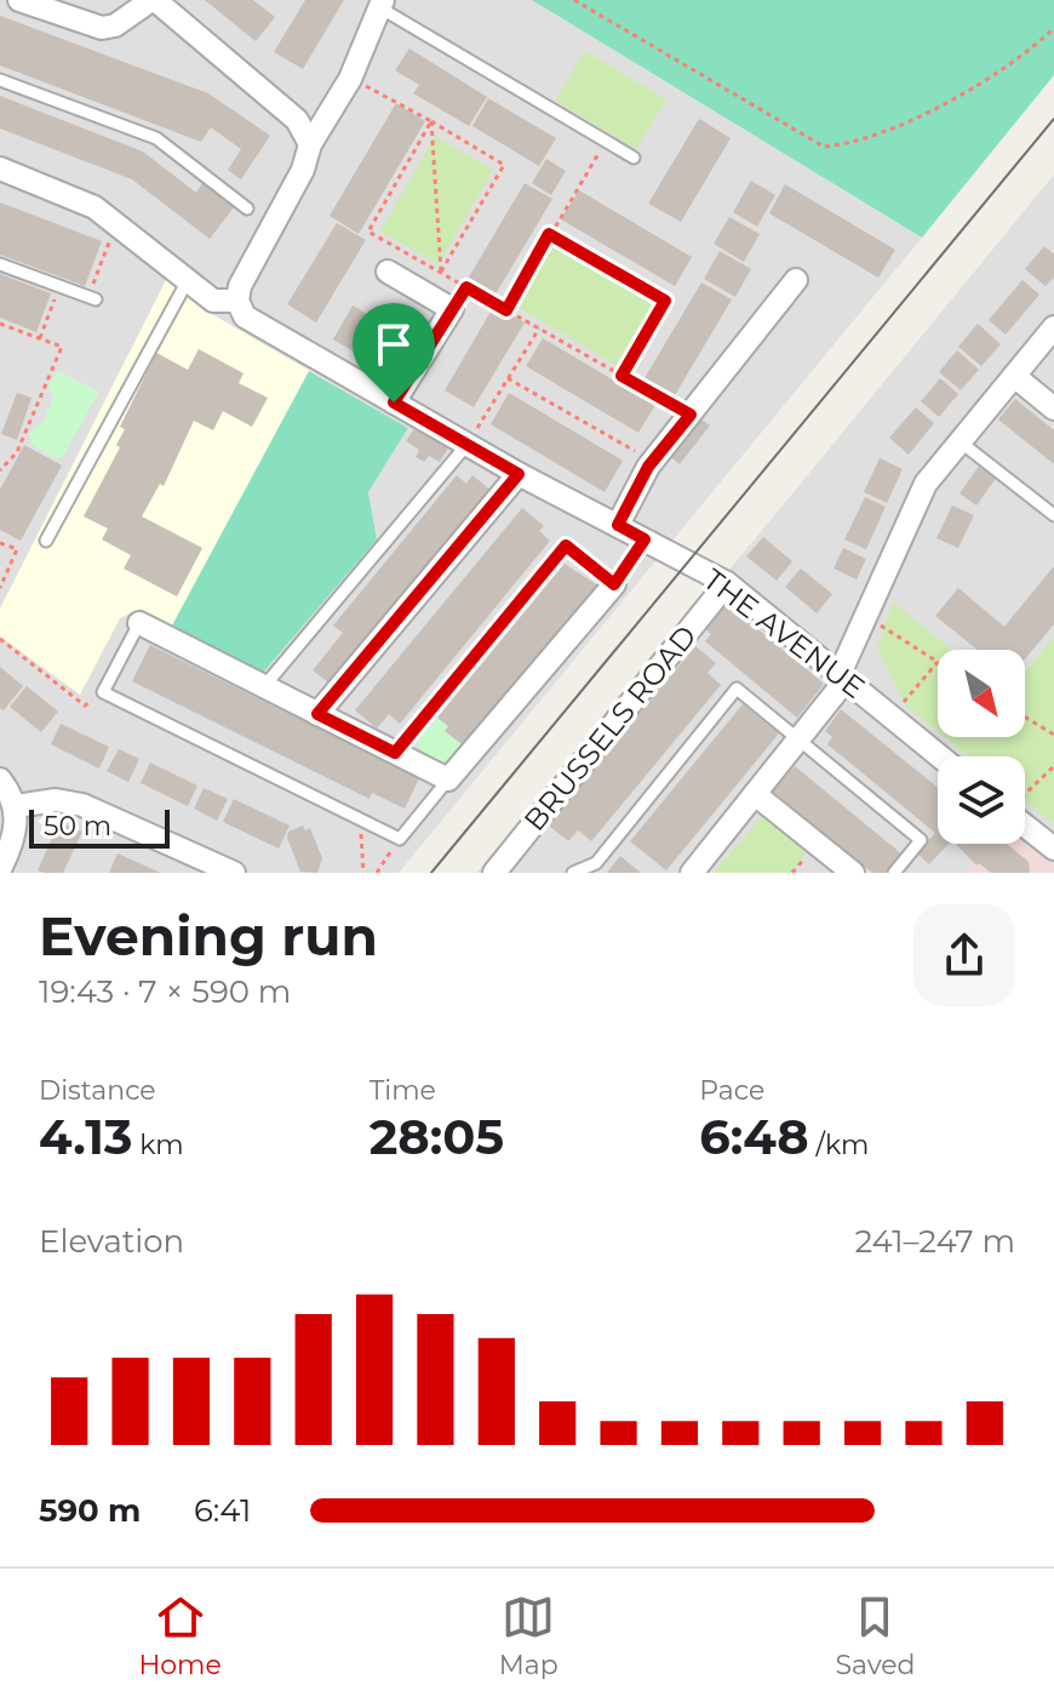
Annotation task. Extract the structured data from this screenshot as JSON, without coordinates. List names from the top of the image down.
{
  "streets": {
    "street": ["THE AVENUE", "BRUSSELS ROAD"]
  },
  "crossings": [
    ["THE AVENUE", "BRUSSELS ROAD"]
  ],
  "scale_bar": "50 m",
  "north": "bottom right",
  "page": {
    "scale": "50 m",
    "heading": ["Evening run", "19:43 · 7 × 590 m"],
    "stats": [
      ["Distance", "4.13 km"],
      ["Time", "28:05"],
      ["Pace", "6:48 /km"]
    ],
    "chart": ["Elevation", "241–247 m"],
    "list": [
      {
        "name": "590 m",
        "note": "6:41"
      }
    ],
    "tabs": ["Home", "Map", "Saved"]
  }
}
